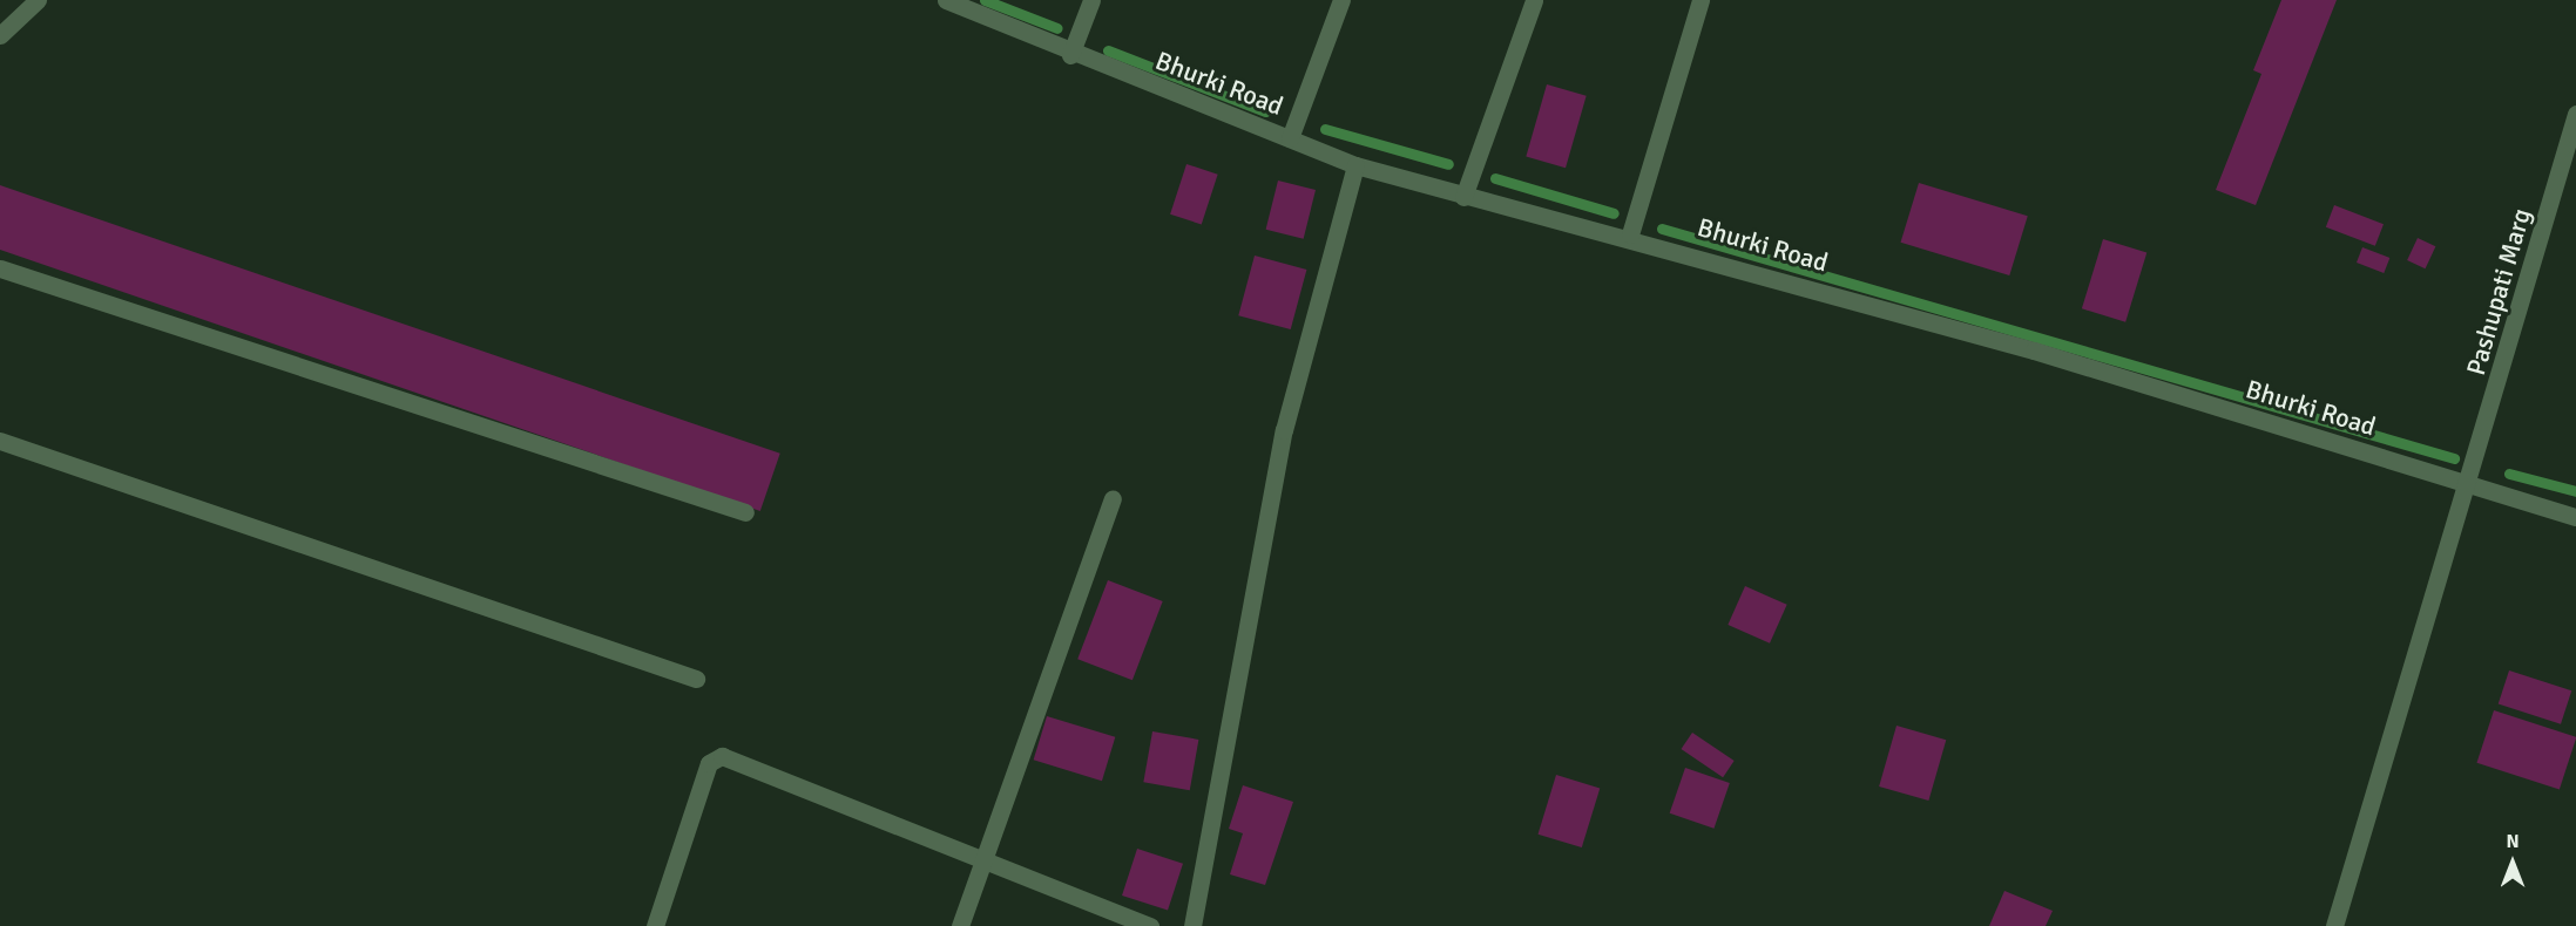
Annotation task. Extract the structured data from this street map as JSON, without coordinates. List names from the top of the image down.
{
  "streets": {
    "street": ["Bhurki Road", "Pashupati Marg"]
  },
  "crossings": [
    ["Bhurki Road", "Pashupati Marg"]
  ],
  "north": "top"
}
